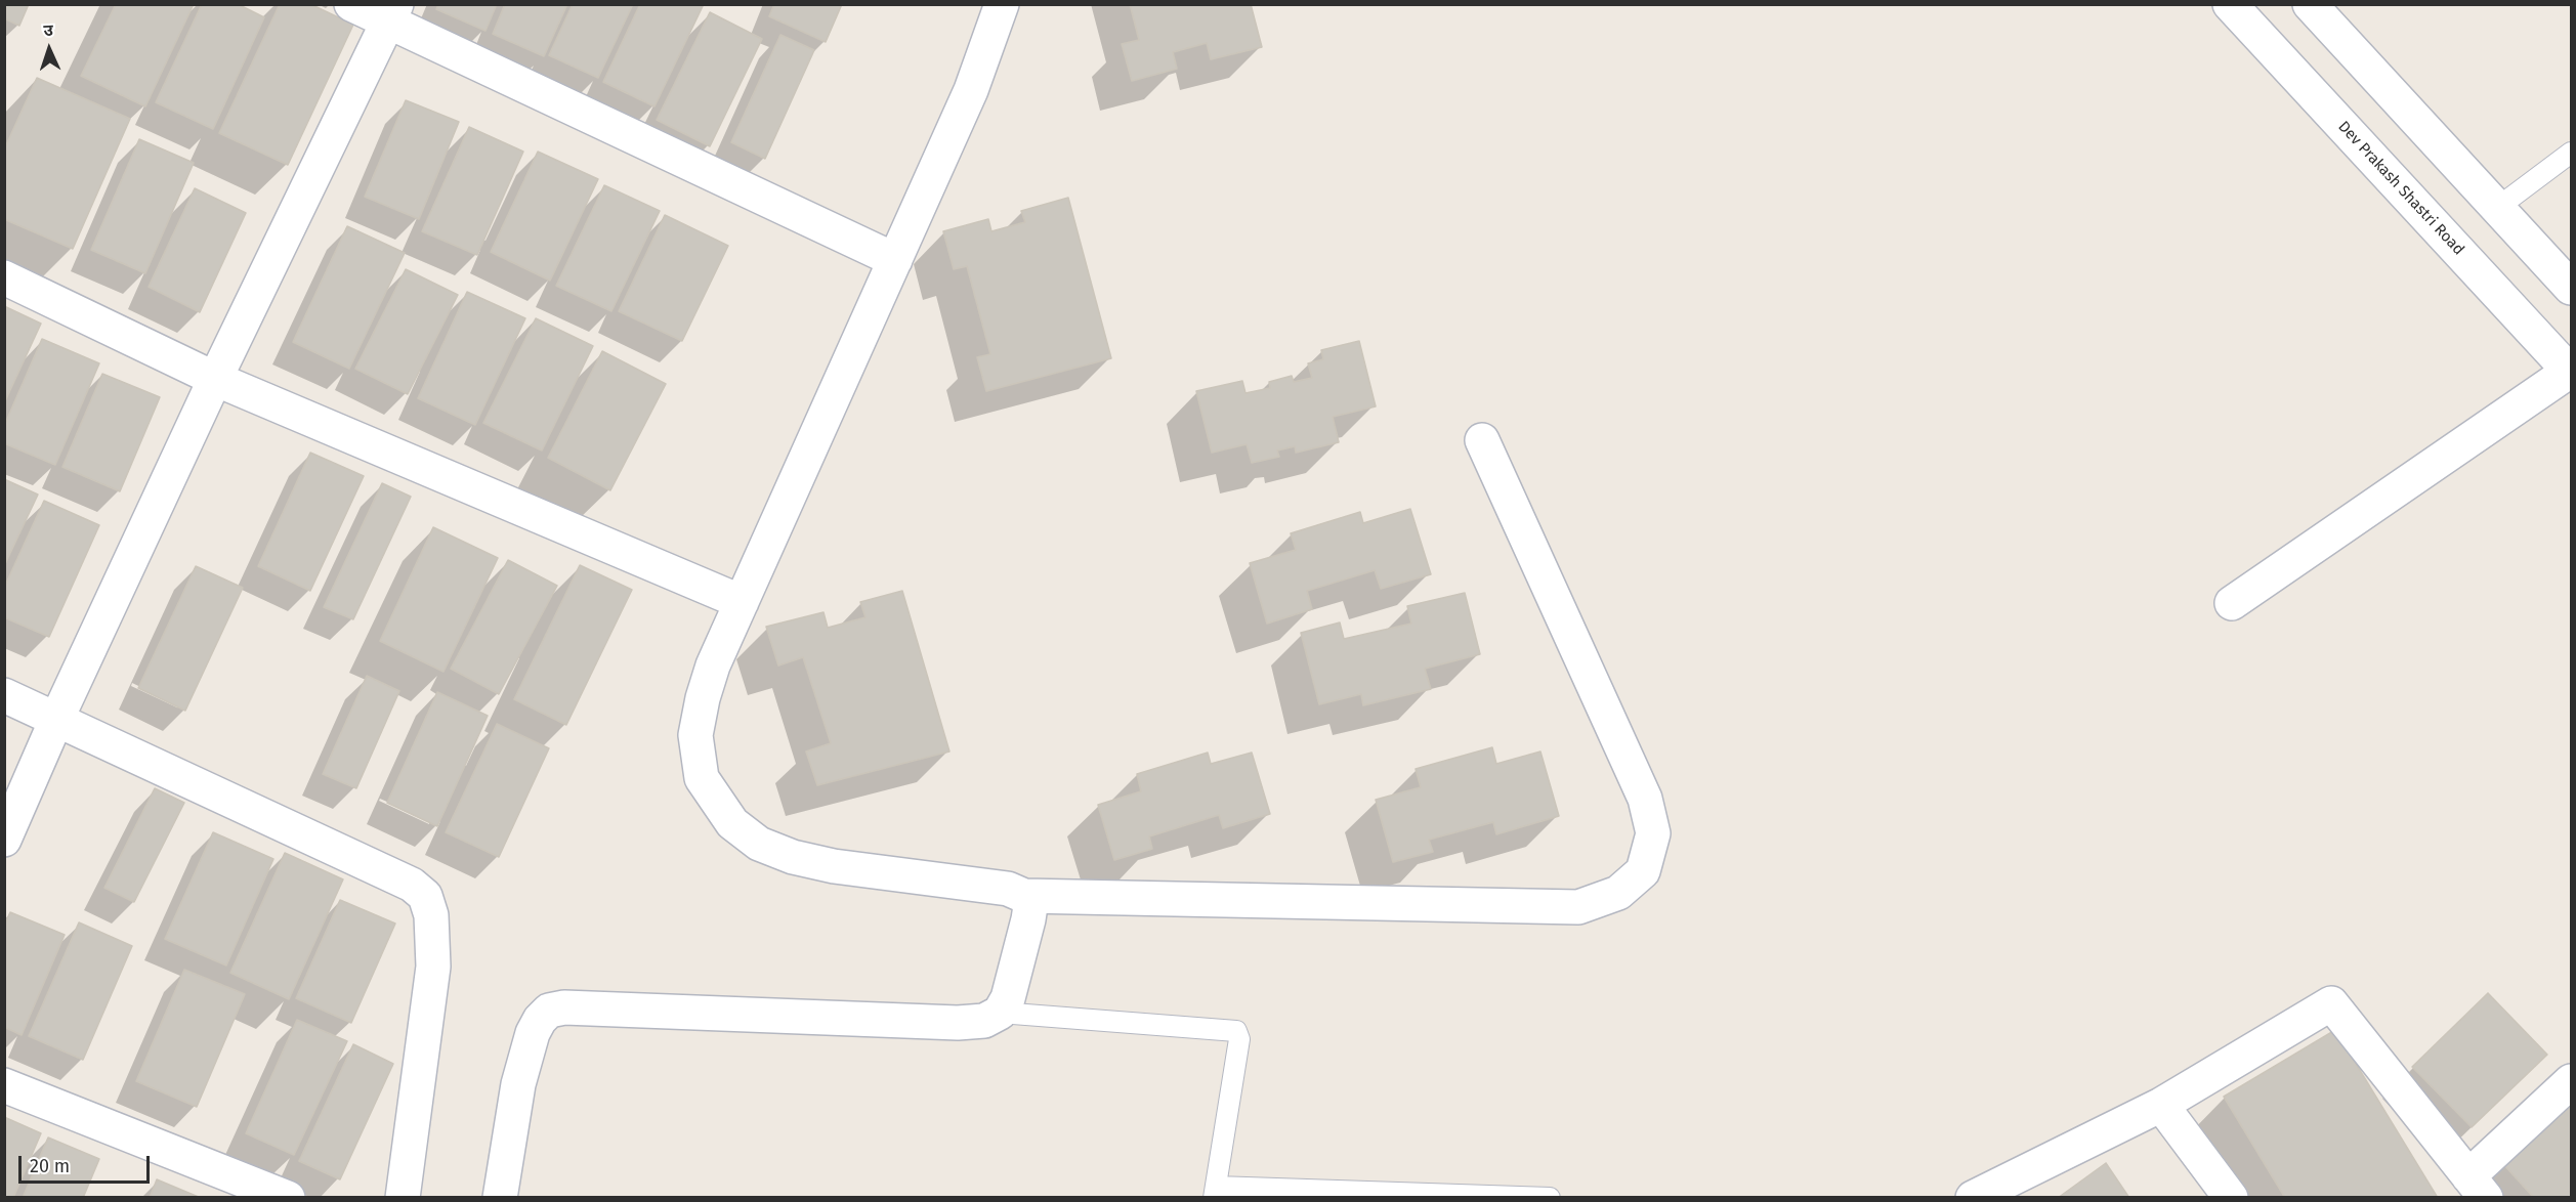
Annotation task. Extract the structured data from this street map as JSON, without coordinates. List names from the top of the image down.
{
  "streets": {
    "street": ["Dev Prakash Shastri Road"]
  },
  "scale_bar": "20 m",
  "north": "top"
}
